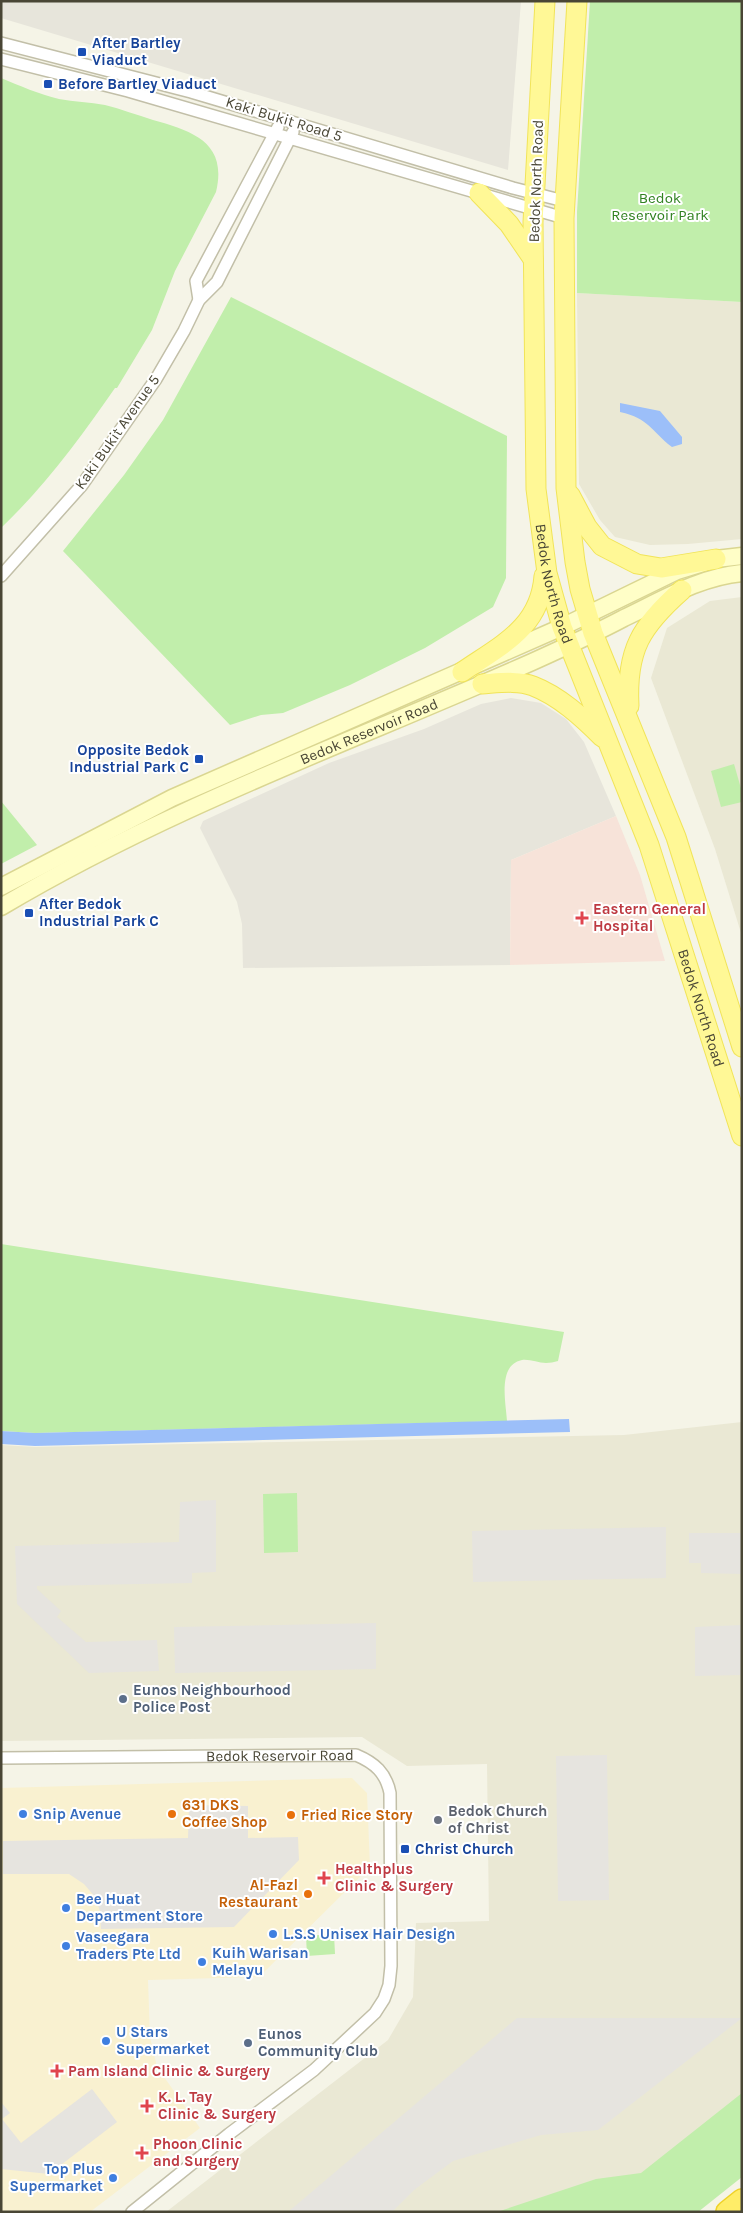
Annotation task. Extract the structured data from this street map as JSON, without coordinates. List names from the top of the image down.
{
  "streets": {
    "main road": ["Bedok North Road", "Bedok Reservoir Road"],
    "street": ["Kaki Bukit Road 5", "Kaki Bukit Avenue 5"]
  },
  "crossings": [
    ["Kaki Bukit Road 5", "Bedok North Road"],
    ["Kaki Bukit Road 5", "Kaki Bukit Avenue 5"],
    ["Bedok North Road", "Bedok Reservoir Road"]
  ],
  "parks": ["Bedok Reservoir Park"],
  "places": {
    "transit": [
      "After Bartley Viaduct",
      "Before Bartley Viaduct",
      "Opposite Bedok Industrial Park C",
      "After Bedok Industrial Park C",
      "Christ Church"
    ],
    "health": [
      "Eastern General Hospital",
      "Healthplus Clinic & Surgery",
      "Pam Island Clinic & Surgery",
      "K. L. Tay Clinic & Surgery",
      "Phoon Clinic and Surgery"
    ],
    "other": [
      "Eunos Neighbourhood Police Post",
      "Snip Avenue",
      "631 DKS Coffee Shop",
      "Fried Rice Story",
      "Bedok Church of Christ",
      "Al-Fazl Restaurant",
      "Bee Huat Department Store",
      "L.S.S Unisex Hair Design",
      "Vaseegara Traders Pte Ltd",
      "Kuih Warisan Melayu",
      "U Stars Supermarket",
      "Eunos Community Club",
      "Top Plus Supermarket"
    ]
  }
}
